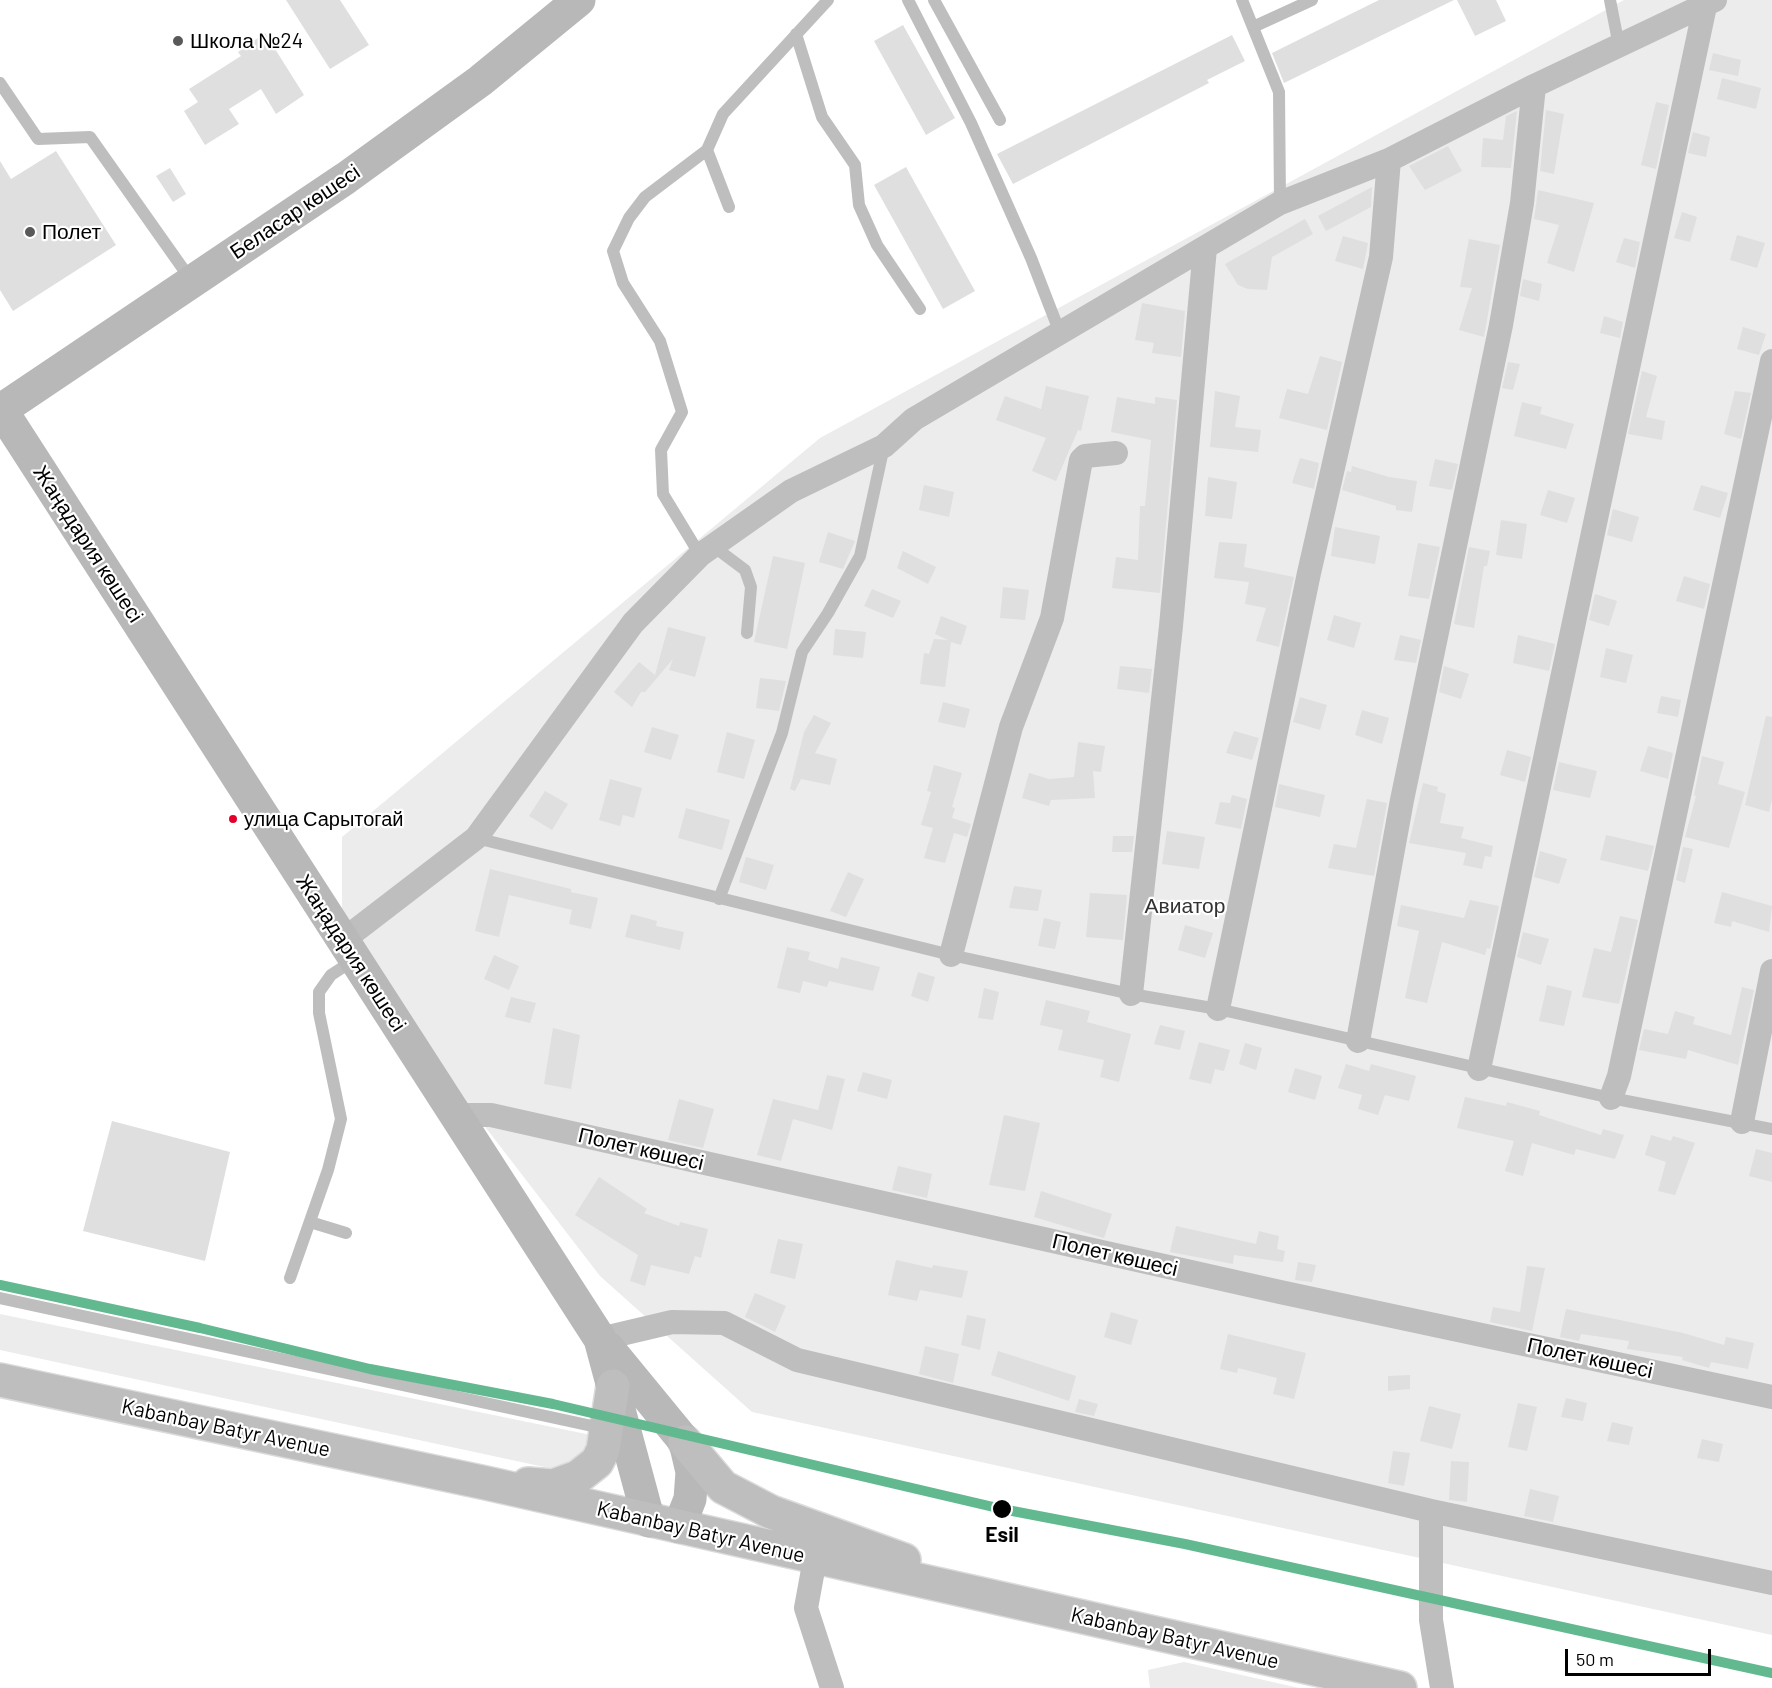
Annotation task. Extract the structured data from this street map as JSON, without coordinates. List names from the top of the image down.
{
  "streets": {
    "main road": ["Kabanbay Batyr Avenue"],
    "street": ["Беласар көшесі", "Жаңадария көшесі", "Полет көшесі"]
  },
  "crossings": [
    ["Беласар көшесі", "Жаңадария көшесі"],
    ["Жаңадария көшесі", "Полет көшесі"],
    ["Жаңадария көшесі", "Kabanbay Batyr Avenue"]
  ],
  "parks": ["Авиатор"],
  "places": [
    "Школа №24",
    "Полет",
    "улица Сарытогай",
    "Esil"
  ],
  "scale_bar": "50 m"
}
